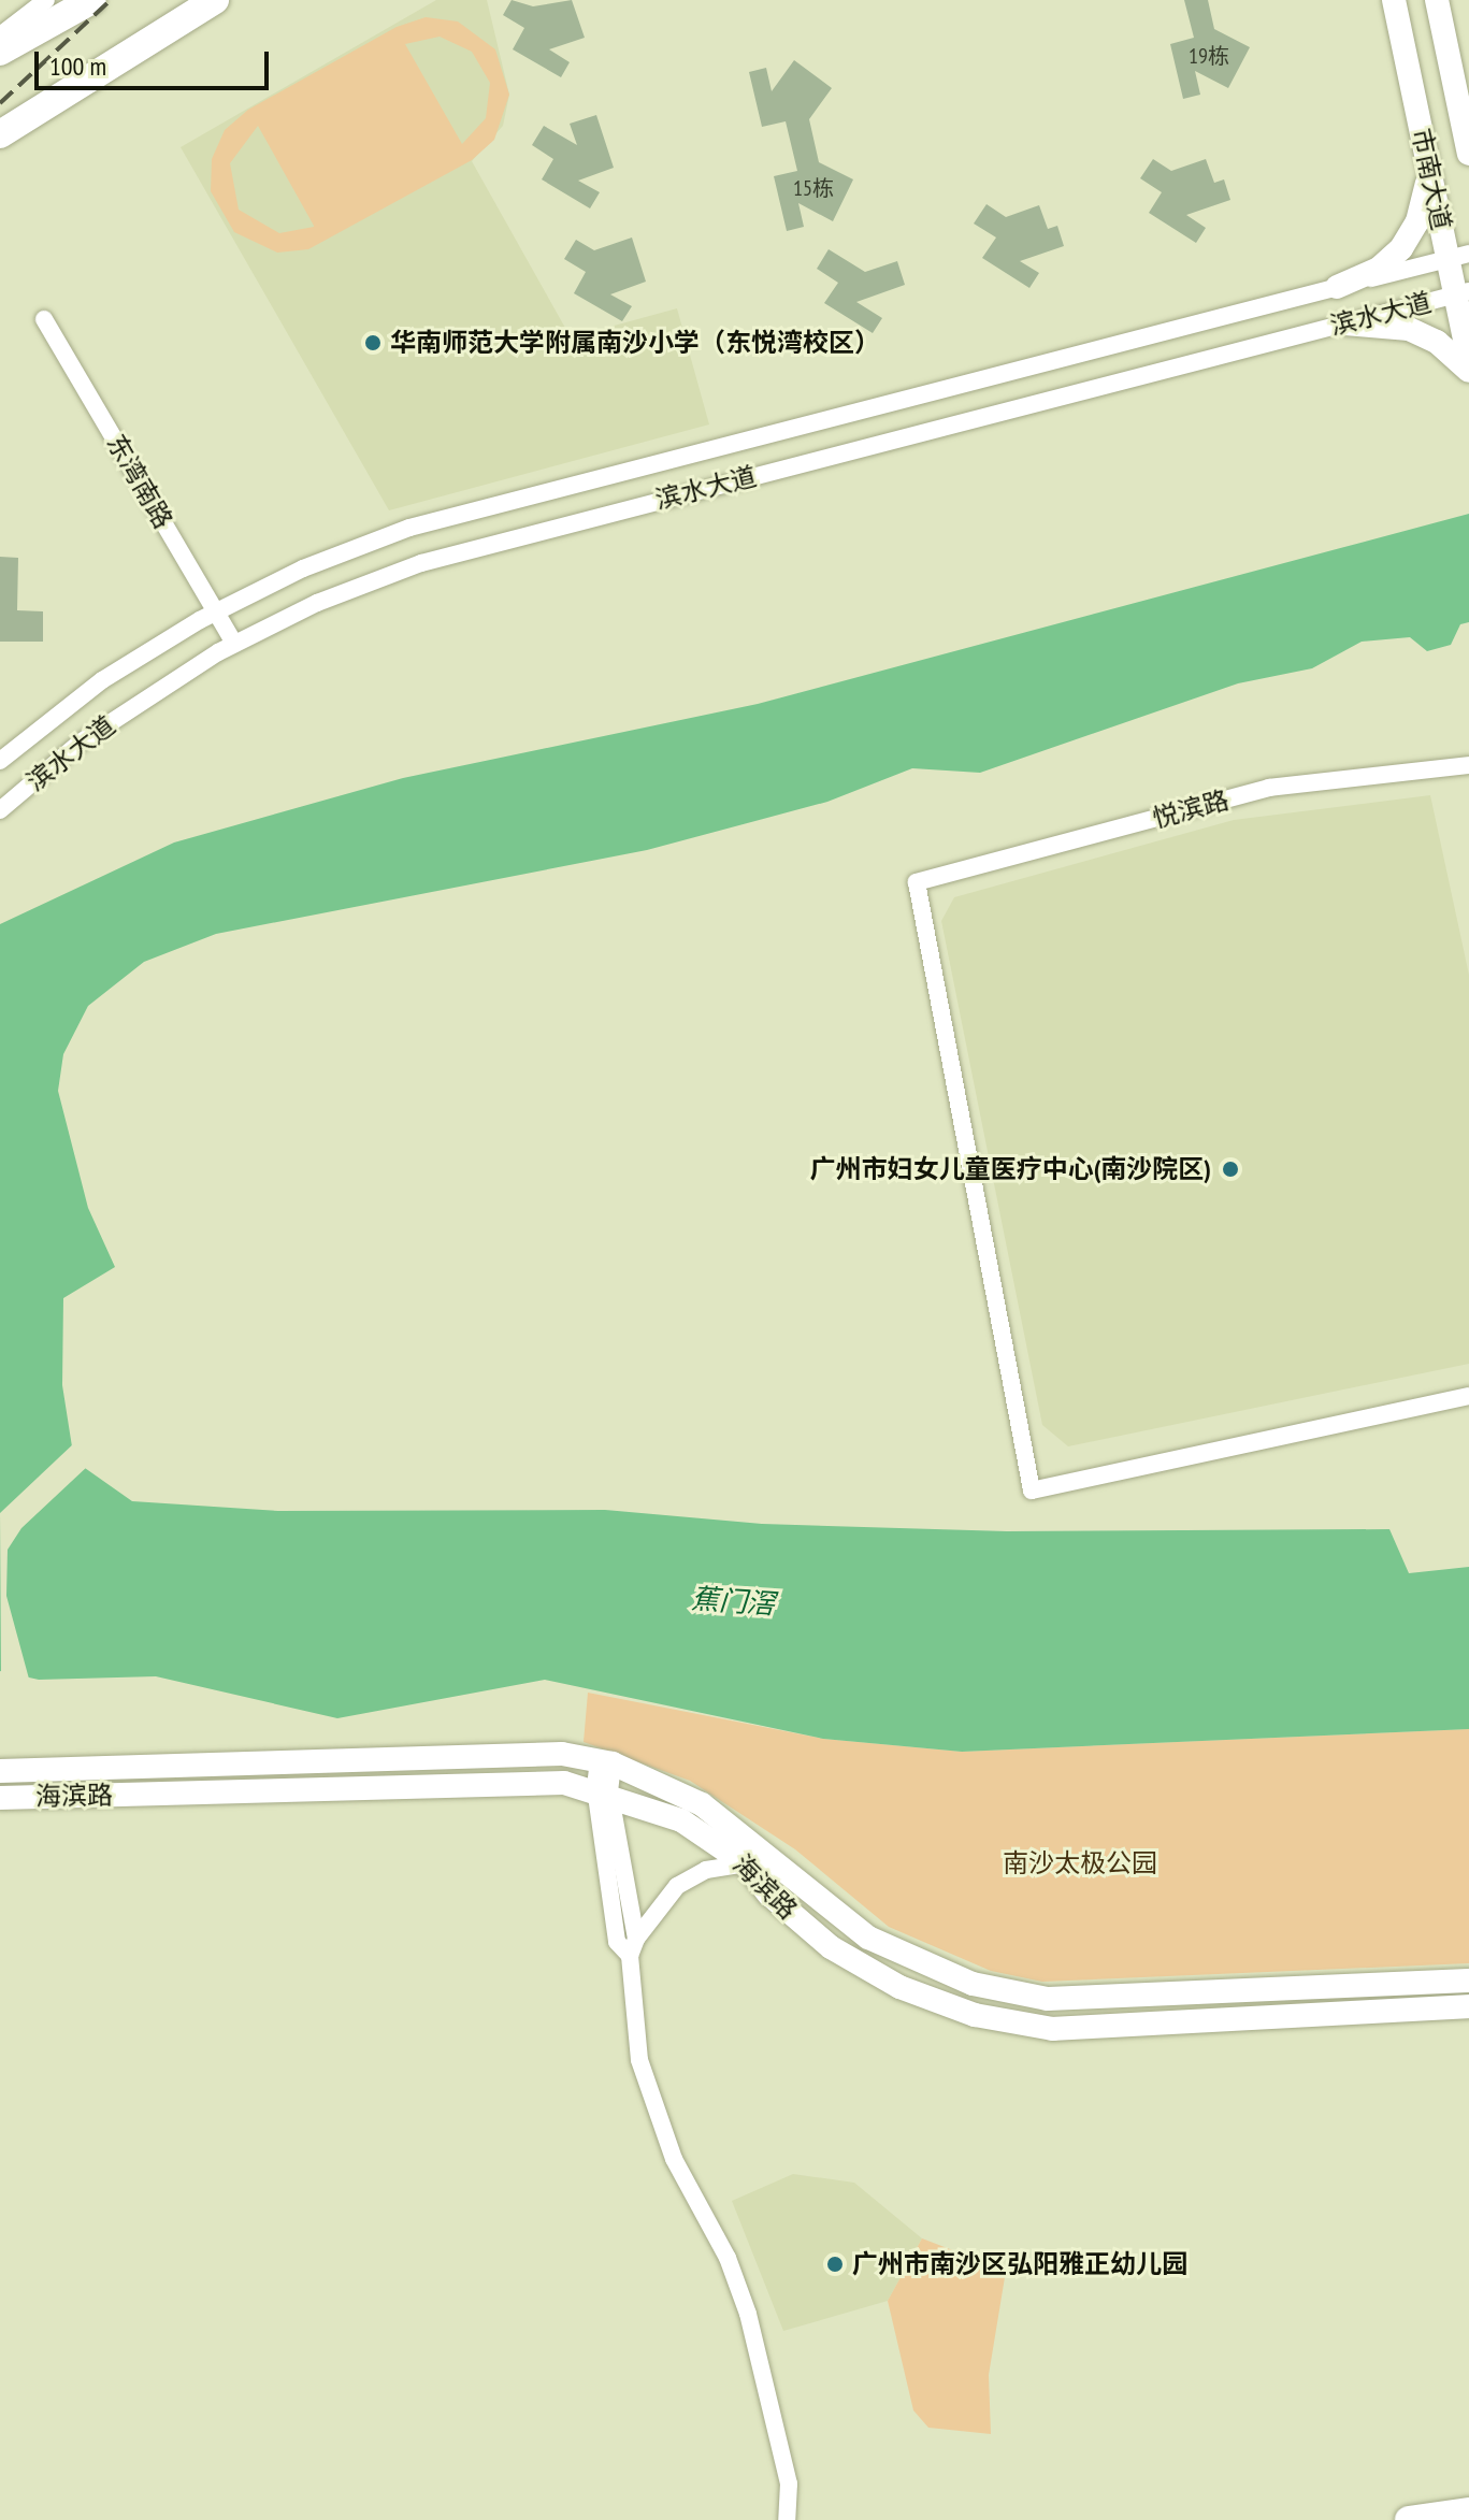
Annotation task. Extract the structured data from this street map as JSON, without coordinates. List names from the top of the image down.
{
  "streets": {
    "street": [
      "市南大道",
      "滨水大道",
      "东湾南路",
      "悦滨路",
      "海滨路"
    ]
  },
  "crossings": [
    ["市南大道", "滨水大道"],
    ["滨水大道", "东湾南路"]
  ],
  "water": ["蕉门滘"],
  "parks": ["南沙太极公园"],
  "places": ["华南师范大学附属南沙小学（东悦湾校区）", "广州市妇女儿童医疗中心(南沙院区)", "广州市南沙区弘阳雅正幼儿园"],
  "house_numbers": ["19栋", "15栋"],
  "scale_bar": "100 m"
}
